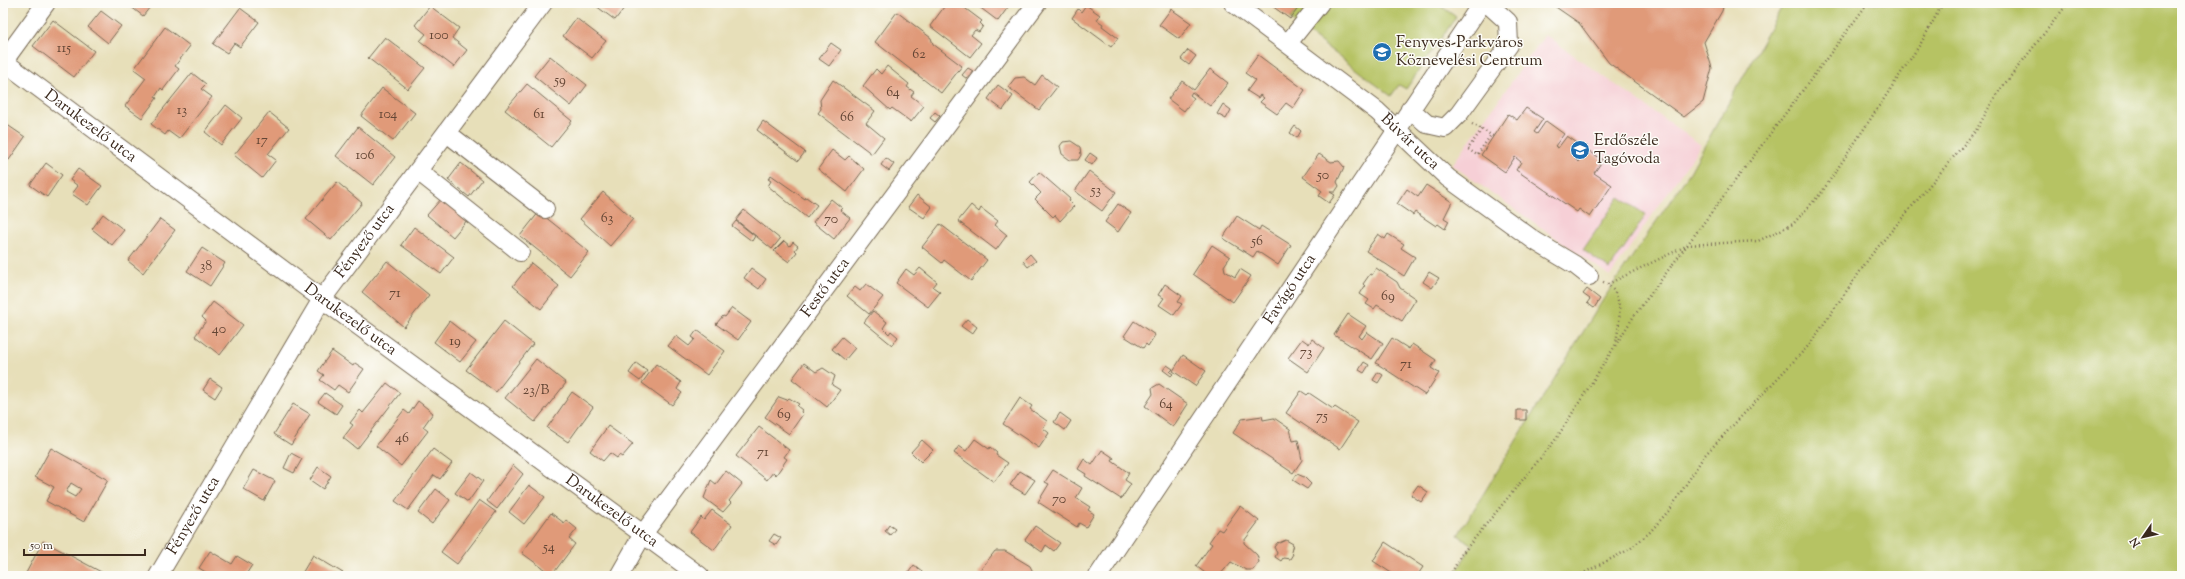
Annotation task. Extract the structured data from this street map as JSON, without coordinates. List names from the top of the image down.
{
  "streets": {
    "street": [
      "Darukezelő utca",
      "Búvár utca",
      "Fényező utca",
      "Festő utca",
      "Favágó utca"
    ]
  },
  "crossings": [
    ["Darukezelő utca", "Fényező utca"],
    ["Darukezelő utca", "Festő utca"],
    ["Búvár utca", "Favágó utca"]
  ],
  "places": {
    "school or university": ["Fenyves-Parkváros Köznevelési Centrum", "Erdőszéle Tagóvoda"]
  },
  "house_numbers": [
    "100",
    "115",
    "62",
    "59",
    "64",
    "13",
    "104",
    "61",
    "66",
    "17",
    "106",
    "50",
    "53",
    "63",
    "70",
    "56",
    "38",
    "71",
    "69",
    "40",
    "19",
    "73",
    "71",
    "23/B",
    "64",
    "69",
    "75",
    "46",
    "71",
    "70",
    "54"
  ],
  "scale_bar": "50 m",
  "north": "bottom left"
}
